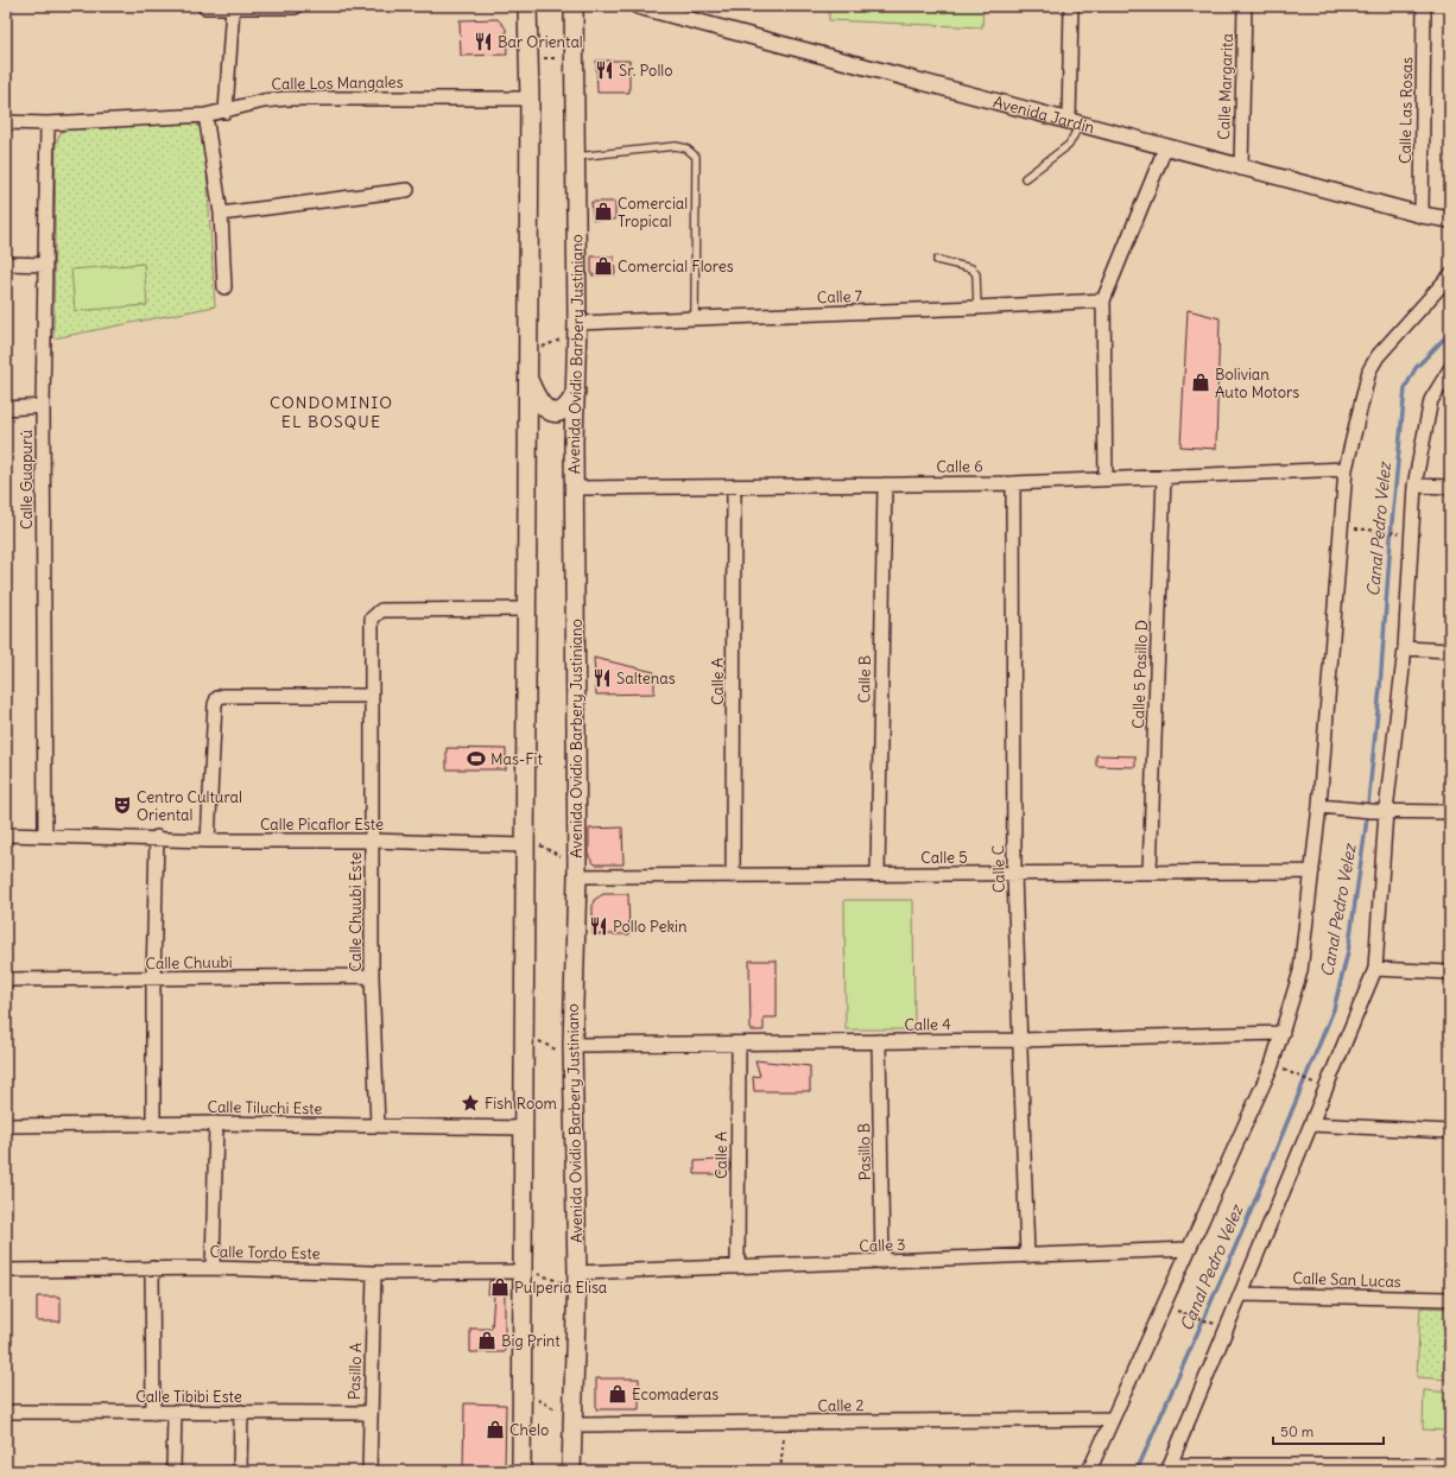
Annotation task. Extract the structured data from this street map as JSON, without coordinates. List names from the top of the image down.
{
  "streets": {
    "main road": ["Avenida Ovidio Barbery Justiniano"],
    "street": [
      "Calle Los Mangales",
      "Calle Margarita",
      "Calle Las Rosas",
      "Avenida Jardín",
      "Calle 7",
      "Calle 6",
      "Calle Guapurú",
      "Calle 5 Pasillo D",
      "Calle B",
      "Calle A",
      "Calle Picaflor Este",
      "Calle 5",
      "Calle C",
      "Calle Chuubi Este",
      "Calle Chuubi",
      "Calle 4",
      "Calle Tiluchi Este",
      "Pasillo B",
      "Calle 3",
      "Calle Tordo Este",
      "Calle San Lucas",
      "Pasillo A",
      "Calle Tibibi Este",
      "Calle 2"
    ]
  },
  "crossings": [
    ["Calle Los Mangales", "Calle Guapurú"],
    ["Calle Margarita", "Avenida Jardín"],
    ["Calle Las Rosas", "Avenida Jardín"],
    ["Calle 7", "Avenida Ovidio Barbery Justiniano"],
    ["Avenida Ovidio Barbery Justiniano", "Calle 6"],
    ["Avenida Ovidio Barbery Justiniano", "Calle 5"],
    ["Avenida Ovidio Barbery Justiniano", "Calle 4"],
    ["Avenida Ovidio Barbery Justiniano", "Calle 3"],
    ["Avenida Ovidio Barbery Justiniano", "Calle 2"],
    ["Calle 6", "Calle 5 Pasillo D"],
    ["Calle 6", "Calle B"],
    ["Calle 6", "Calle A"],
    ["Calle 6", "Calle C"],
    ["Calle Guapurú", "Calle Picaflor Este"],
    ["Calle 5 Pasillo D", "Calle 5"],
    ["Calle B", "Calle 5"],
    ["Calle A", "Calle 5"],
    ["Calle A", "Calle 4"],
    ["Calle A", "Calle 3"],
    ["Calle Picaflor Este", "Calle Chuubi Este"],
    ["Calle 5", "Calle C"],
    ["Calle C", "Calle 4"],
    ["Calle C", "Calle 3"],
    ["Calle Chuubi Este", "Calle Chuubi"],
    ["Calle Chuubi Este", "Calle Tiluchi Este"],
    ["Calle 4", "Pasillo B"],
    ["Pasillo B", "Calle 3"],
    ["Calle Tordo Este", "Pasillo A"],
    ["Pasillo A", "Calle Tibibi Este"]
  ],
  "districts": ["CONDOMINIO EL BOSQUE"],
  "water": ["Canal Pedro Velez"],
  "places": {
    "restaurant": [
      "Bar Oriental",
      "Sr. Pollo",
      "Saltenas",
      "Pollo Pekin"
    ],
    "shop": [
      "Comercial Tropical",
      "Comercial Flores",
      "Bolivian Auto Motors",
      "Pulpería Elisa",
      "Big Print",
      "Ecomaderas",
      "Chelo"
    ],
    "sports": ["Mas-Fit"],
    "theatre": ["Centro Cultural Oriental"],
    "place": ["Fish Room"]
  },
  "scale_bar": "50 m"
}
